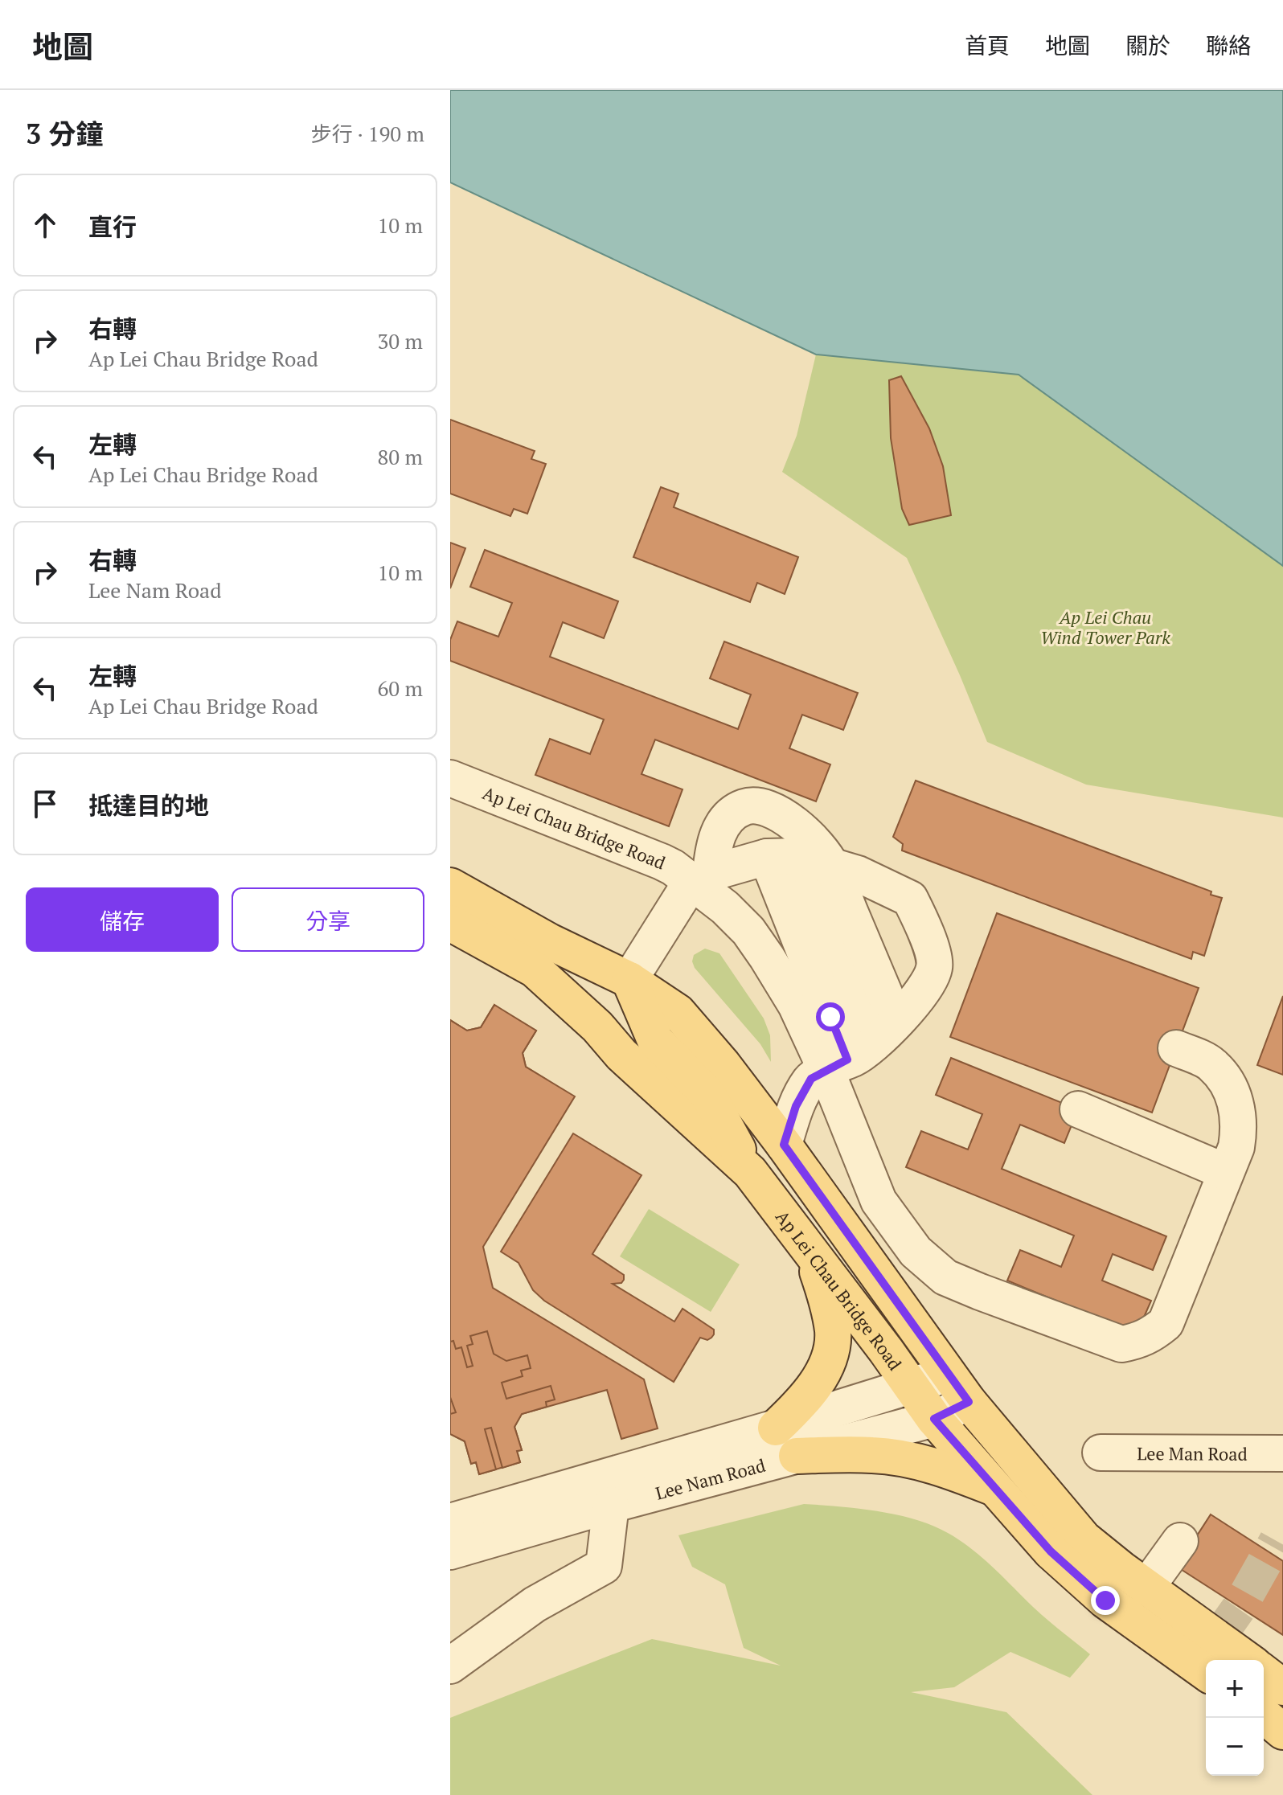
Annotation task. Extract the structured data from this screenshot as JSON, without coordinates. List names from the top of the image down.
{
  "streets": {
    "main road": ["Ap Lei Chau Bridge Road"],
    "street": ["Lee Man Road", "Lee Nam Road"]
  },
  "crossings": [
    ["Ap Lei Chau Bridge Road", "Lee Nam Road"]
  ],
  "parks": ["Ap Lei Chau Wind Tower Park"],
  "page": {
    "header": "地圖",
    "nav": [
      "首頁",
      "地圖",
      "關於",
      "聯絡"
    ],
    "heading": ["3 分鐘", "步行 · 190 m"],
    "list": [
      ["直行", "10 m"],
      ["右轉", "Ap Lei Chau Bridge Road", "30 m"],
      ["左轉", "Ap Lei Chau Bridge Road", "80 m"],
      ["右轉", "Lee Nam Road", "10 m"],
      ["左轉", "Ap Lei Chau Bridge Road", "60 m"],
      "抵達目的地"
    ],
    "buttons": ["儲存", "分享"],
    "map_buttons": ["+", "−"]
  }
}
